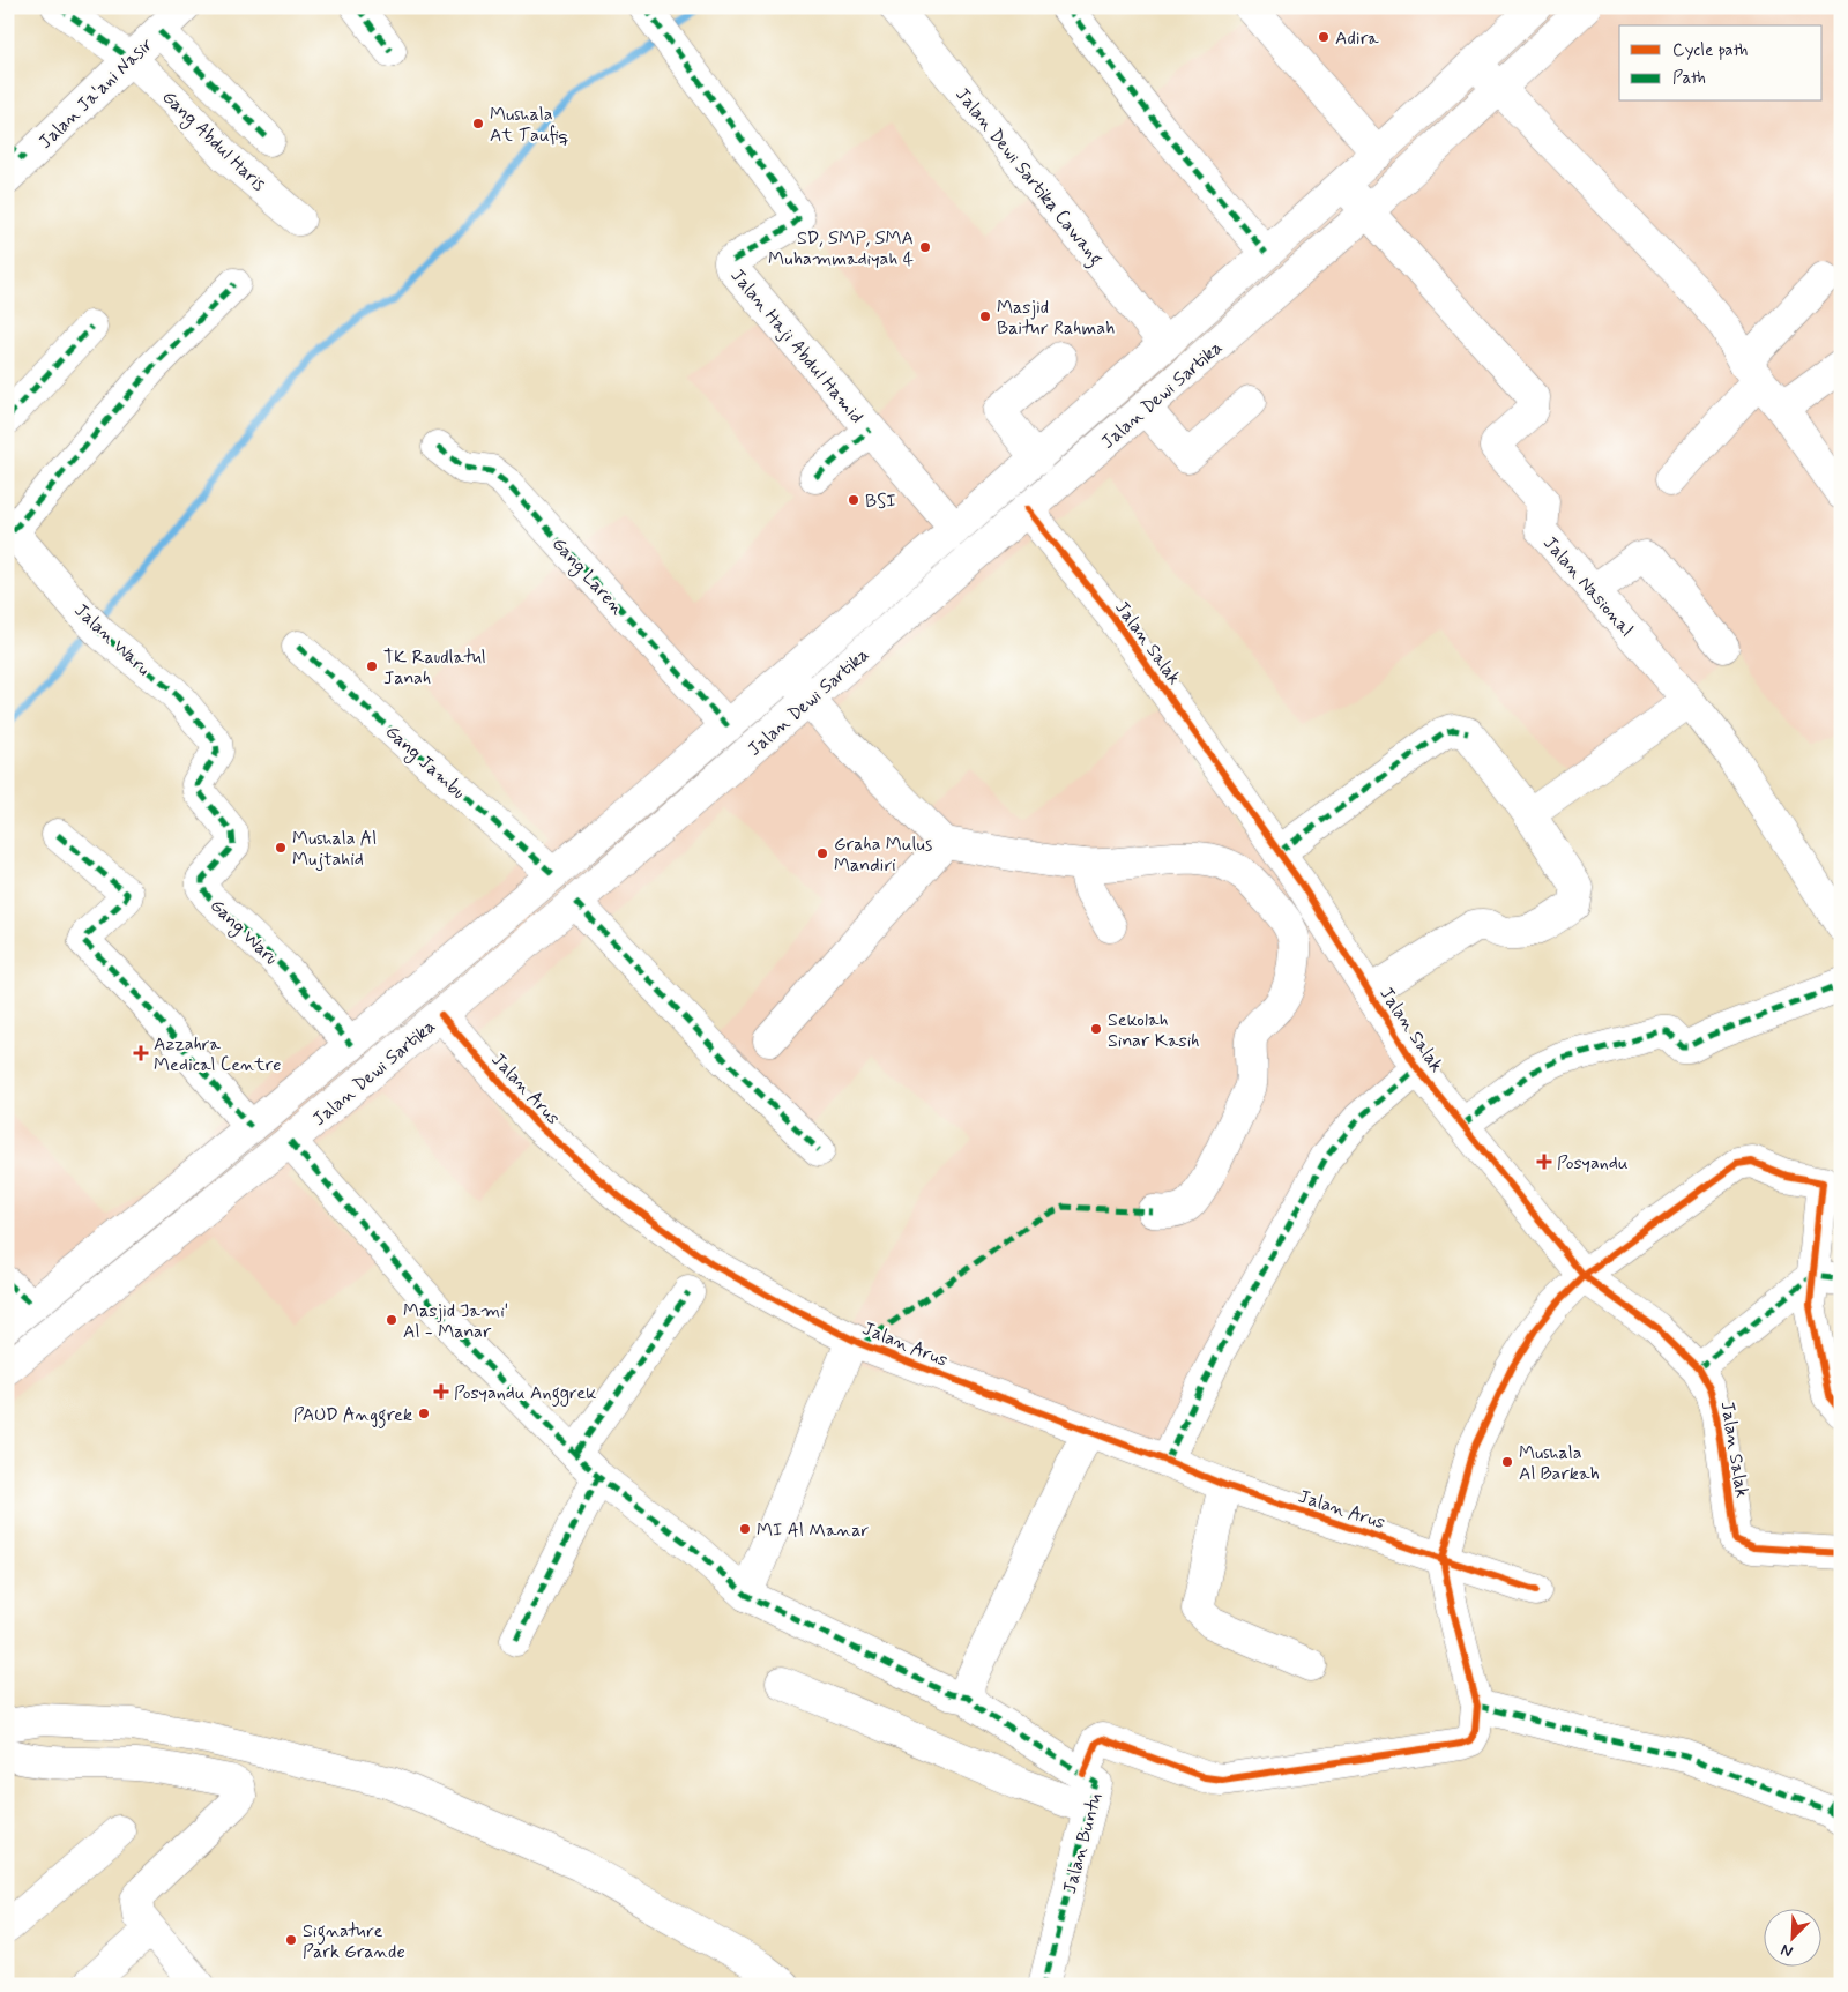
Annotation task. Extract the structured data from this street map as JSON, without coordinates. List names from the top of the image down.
{
  "streets": {
    "street": [
      "Jalan Ja'ani Nasir",
      "Gang Abdul Haris",
      "Jalan Dewi Sartika Cawang",
      "Jalan Haji Abdul Hamid",
      "Jalan Dewi Sartika",
      "Gang Laren",
      "Jalan Nasional",
      "Jalan Waru",
      "Jalan Salak",
      "Gang Jambu",
      "Gang Waru",
      "Jalan Arus",
      "Jalan Buntu"
    ]
  },
  "crossings": [
    ["Jalan Ja'ani Nasir", "Gang Abdul Haris"],
    ["Jalan Dewi Sartika Cawang", "Jalan Dewi Sartika"],
    ["Jalan Haji Abdul Hamid", "Jalan Dewi Sartika"],
    ["Jalan Dewi Sartika", "Gang Laren"],
    ["Jalan Dewi Sartika", "Jalan Nasional"],
    ["Jalan Dewi Sartika", "Jalan Salak"],
    ["Jalan Dewi Sartika", "Gang Jambu"],
    ["Jalan Dewi Sartika", "Gang Waru"],
    ["Jalan Dewi Sartika", "Jalan Arus"],
    ["Jalan Waru", "Gang Waru"]
  ],
  "places": {
    "other": [
      "Adira",
      "Mushala At Taufiq",
      "SD, SMP, SMA Muhammadiyah 4",
      "Masjid Baitur Rahmah",
      "BSI",
      "TK Raudlatul Janah",
      "Mushala Al Mujtahid",
      "Graha Mulus Mandiri",
      "Sekolah Sinar Kasih",
      "Masjid Jami' Al - Manar",
      "PAUD Anggrek",
      "Mushala Al Barkah",
      "MI Al Manar",
      "Signature Park Grande"
    ],
    "health": ["Azzahra Medical Centre", "Posyandu", "Posyandu Anggrek"]
  },
  "legend": ["Cycle path", "Path"],
  "north": "bottom left"
}
